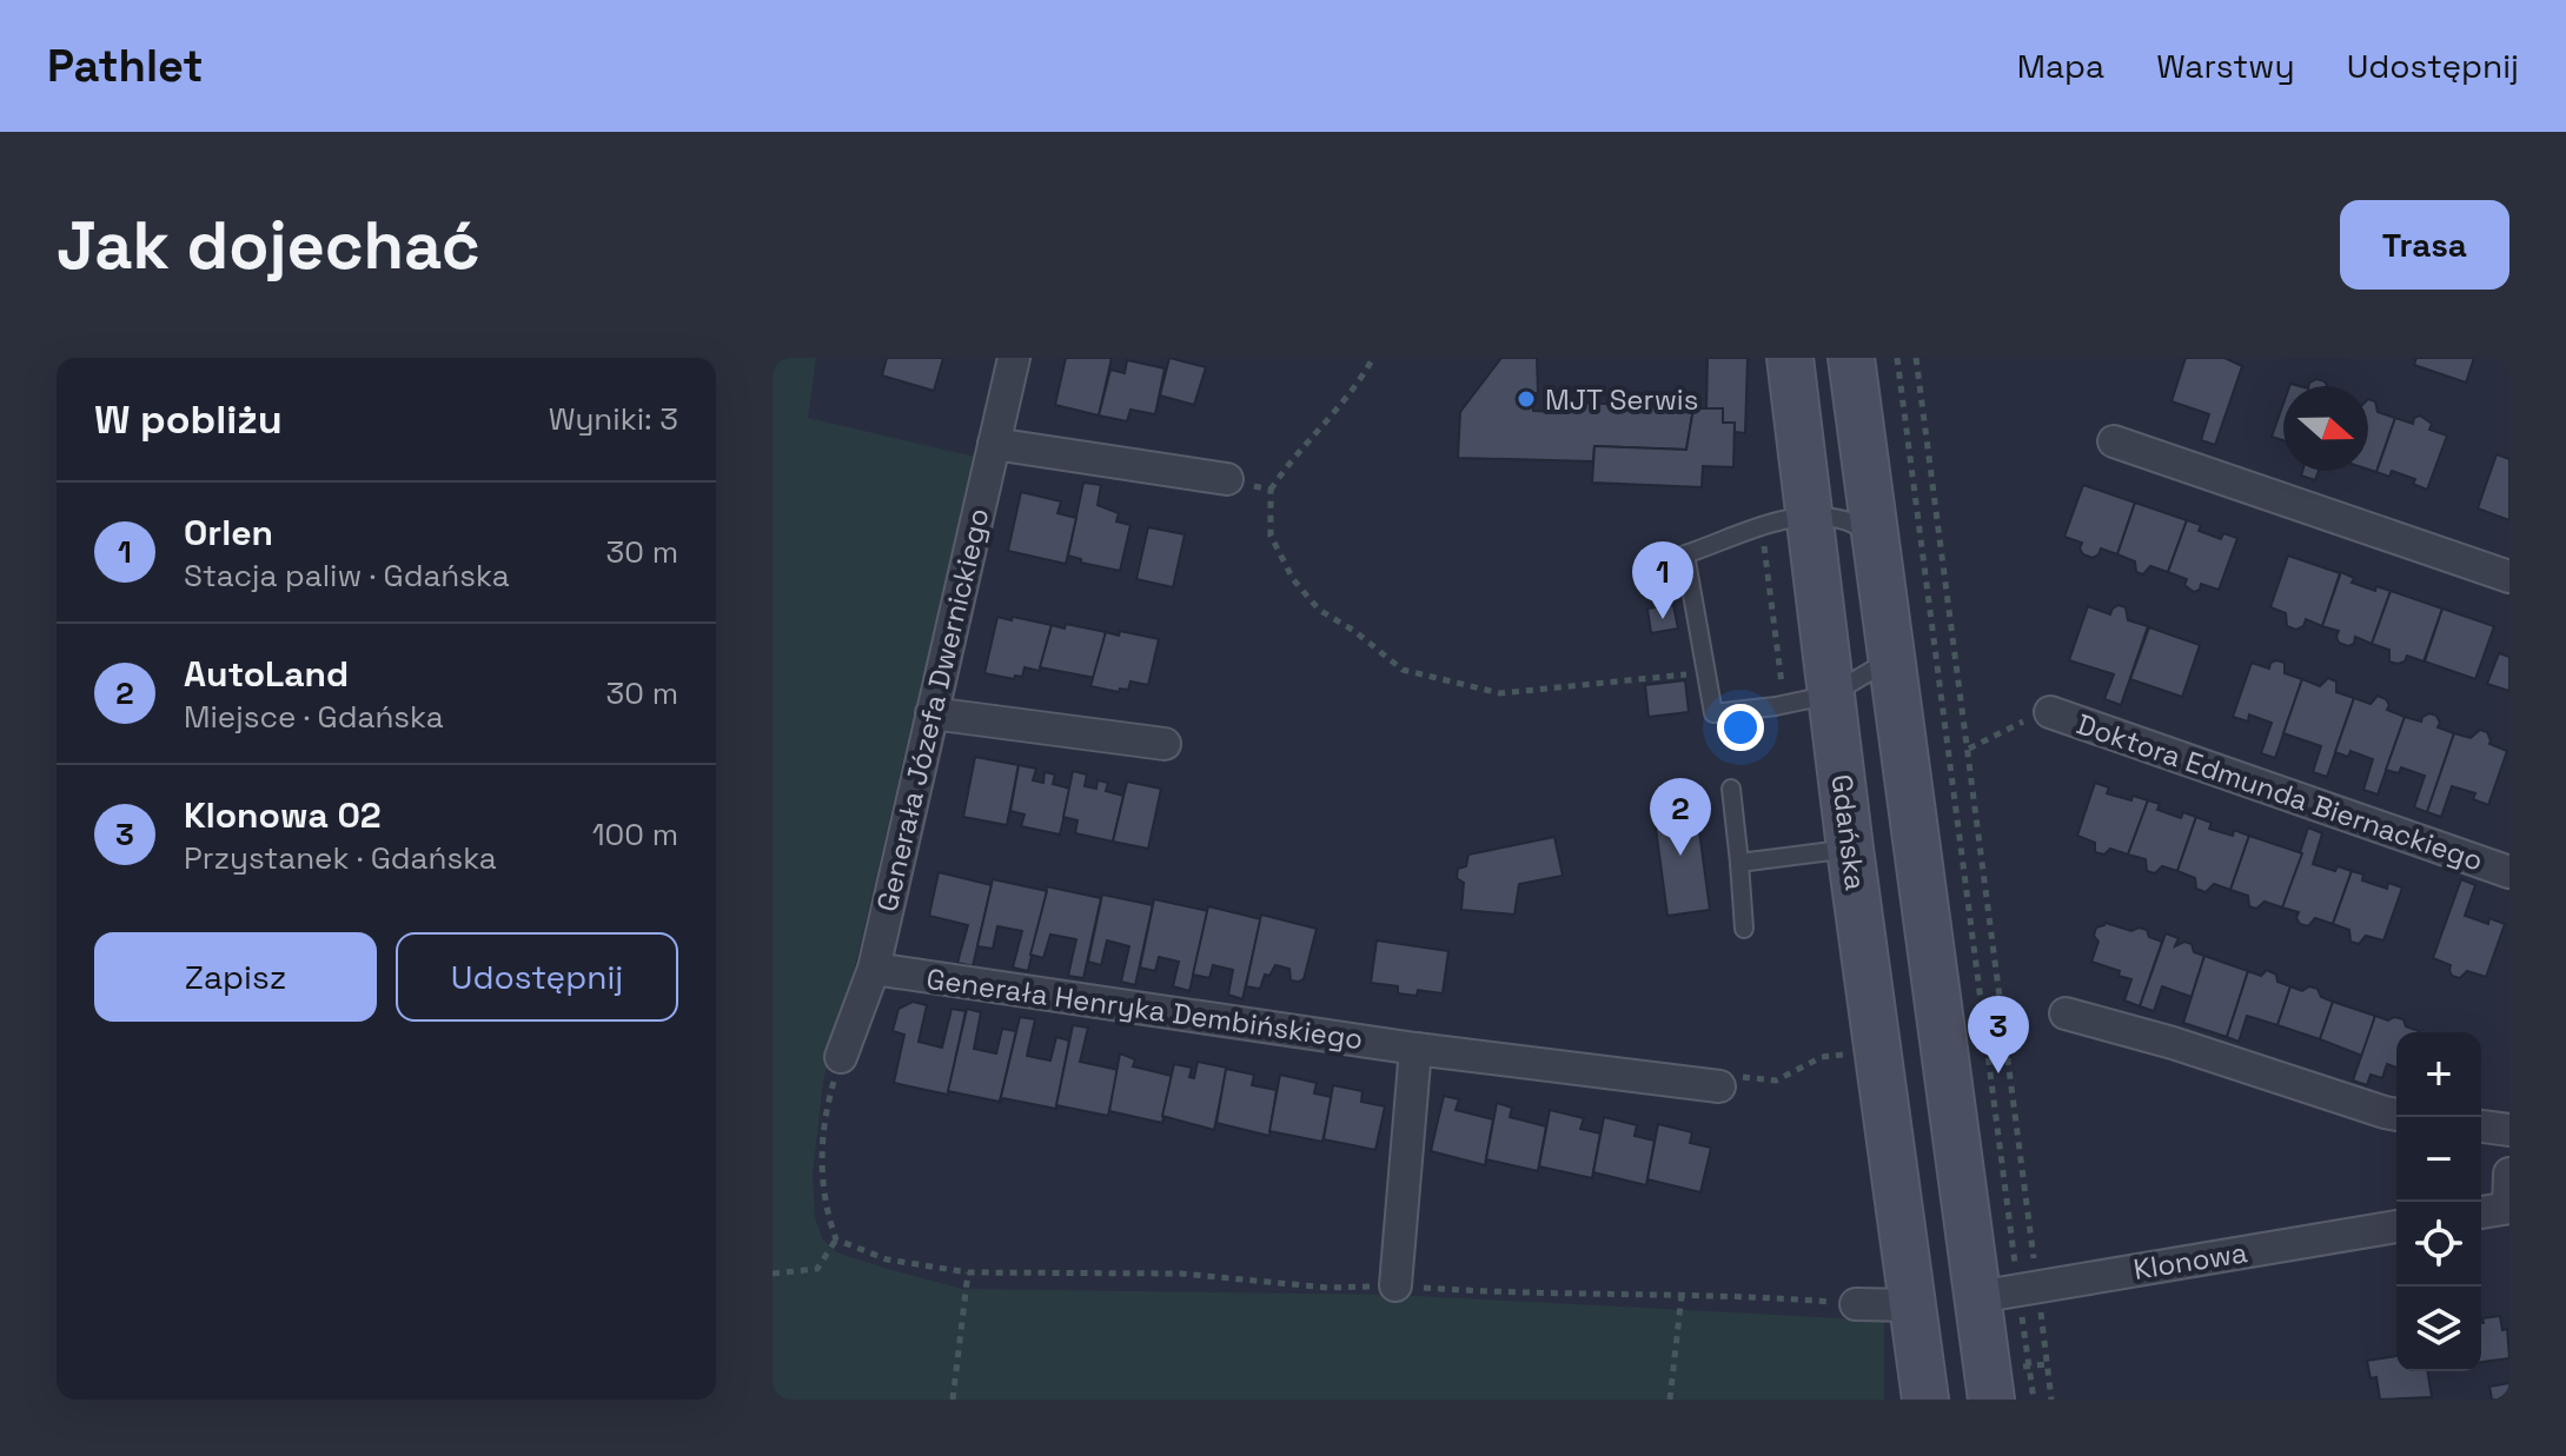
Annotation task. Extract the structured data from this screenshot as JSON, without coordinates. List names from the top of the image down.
{
  "streets": {
    "main road": ["Gdańska"],
    "street": [
      "Generała Józefa Dwernickiego",
      "Doktora Edmunda Biernackiego",
      "Generała Henryka Dembińskiego",
      "Klonowa"
    ]
  },
  "crossings": [
    ["Generała Józefa Dwernickiego", "Generała Henryka Dembińskiego"]
  ],
  "places": ["MJT Serwis"],
  "north": "right",
  "page": {
    "header": "Pathlet",
    "nav": ["Mapa", "Warstwy", "Udostępnij"],
    "buttons": [
      "Trasa",
      ["Zapisz", "Udostępnij"]
    ],
    "title": "Jak dojechać",
    "heading": ["W pobliżu", "Wyniki: 3"],
    "list": [
      {
        "mark": "1",
        "name": "Orlen",
        "note": "Stacja paliw · Gdańska",
        "value": "30 m"
      },
      {
        "mark": "2",
        "name": "AutoLand",
        "note": "Miejsce · Gdańska",
        "value": "30 m"
      },
      {
        "mark": "3",
        "name": "Klonowa 02",
        "note": "Przystanek · Gdańska",
        "value": "100 m"
      }
    ],
    "pins": ["1", "2", "3"],
    "map_buttons": ["+", "−"]
  }
}
